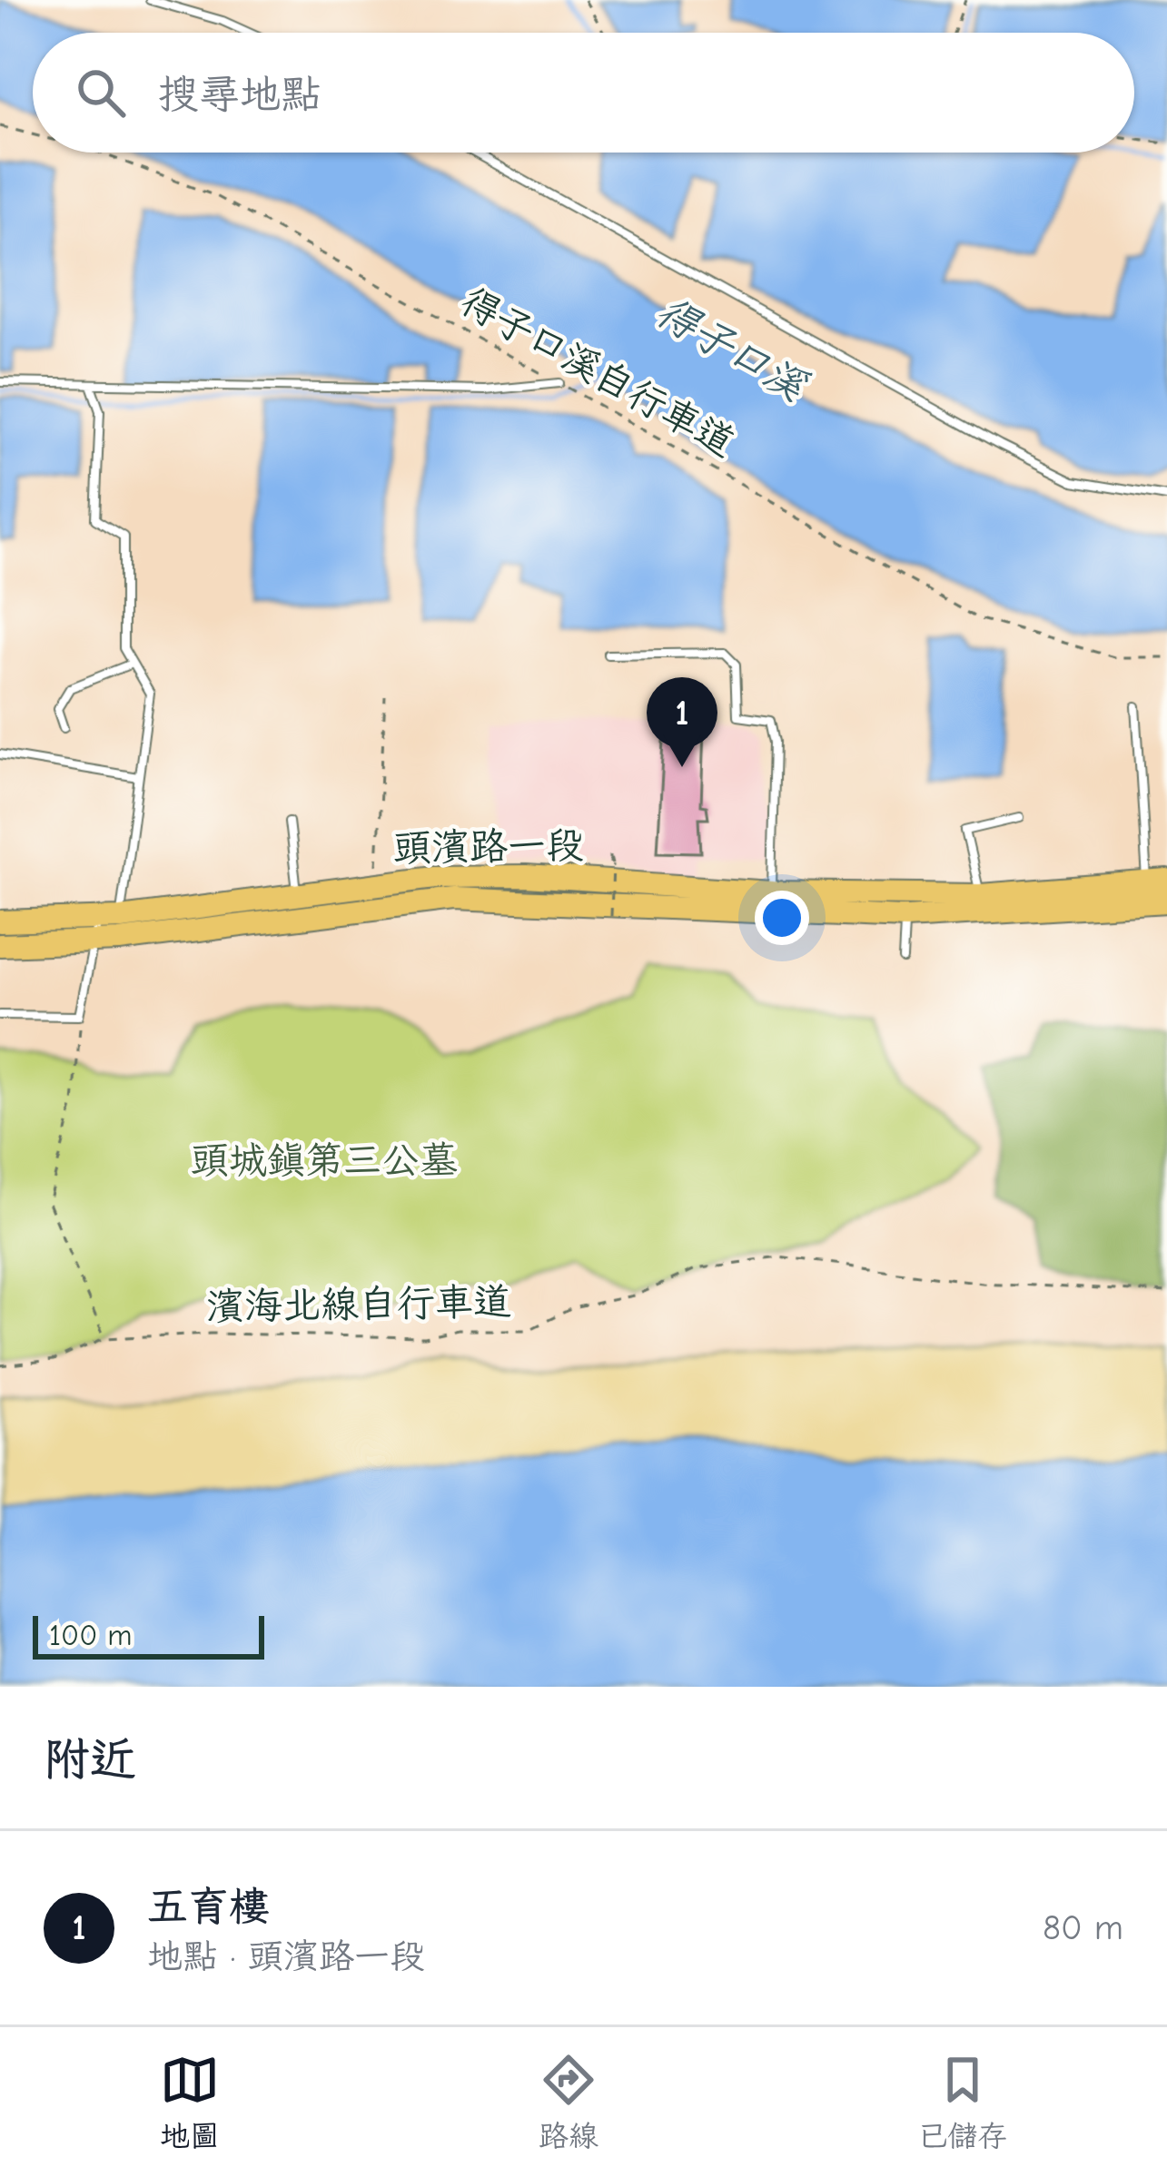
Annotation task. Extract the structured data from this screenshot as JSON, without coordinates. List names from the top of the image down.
{
  "streets": {
    "main road": ["頭濱路一段"],
    "path": ["得子口溪自行車道", "濱海北線自行車道"]
  },
  "water": ["得子口溪"],
  "parks": ["頭城鎮第三公墓"],
  "scale_bar": "100 m",
  "page": {
    "search": "搜尋地點",
    "pins": "1",
    "scale": "100 m",
    "heading": "附近",
    "list": [
      {
        "mark": "1",
        "name": "五育樓",
        "note": "地點 · 頭濱路一段",
        "value": "80 m"
      }
    ],
    "nav": ["地圖", "路線", "已儲存"]
  }
}
